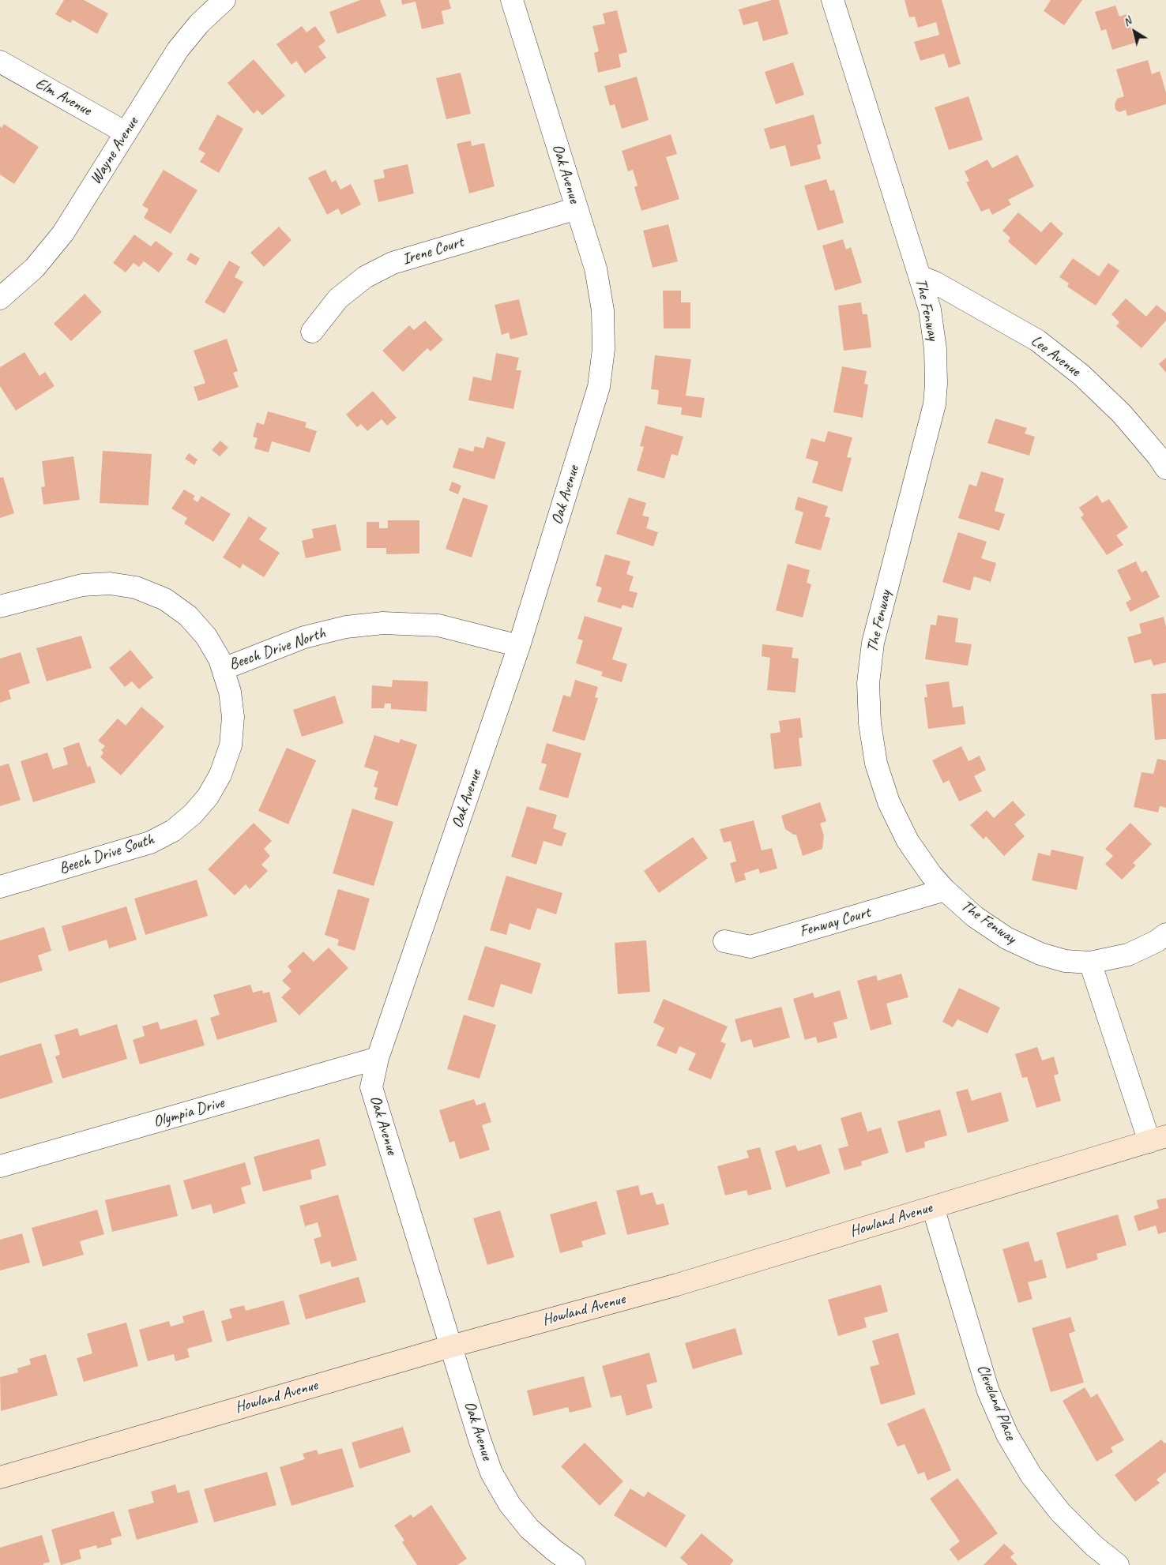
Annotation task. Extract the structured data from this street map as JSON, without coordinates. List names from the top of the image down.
{
  "streets": {
    "street": [
      "Elm Avenue",
      "Wayne Avenue",
      "Oak Avenue",
      "Irene Court",
      "The Fenway",
      "Lee Avenue",
      "Beech Drive North",
      "Beech Drive South",
      "Fenway Court",
      "Olympia Drive",
      "Howland Avenue",
      "Cleveland Place"
    ]
  },
  "crossings": [
    ["Elm Avenue", "Wayne Avenue"],
    ["Oak Avenue", "Irene Court"],
    ["Oak Avenue", "Beech Drive North"],
    ["Oak Avenue", "Olympia Drive"],
    ["Oak Avenue", "Howland Avenue"],
    ["The Fenway", "Lee Avenue"],
    ["The Fenway", "Fenway Court"],
    ["Beech Drive North", "Beech Drive South"],
    ["Howland Avenue", "Cleveland Place"]
  ],
  "north": "top left"
}
